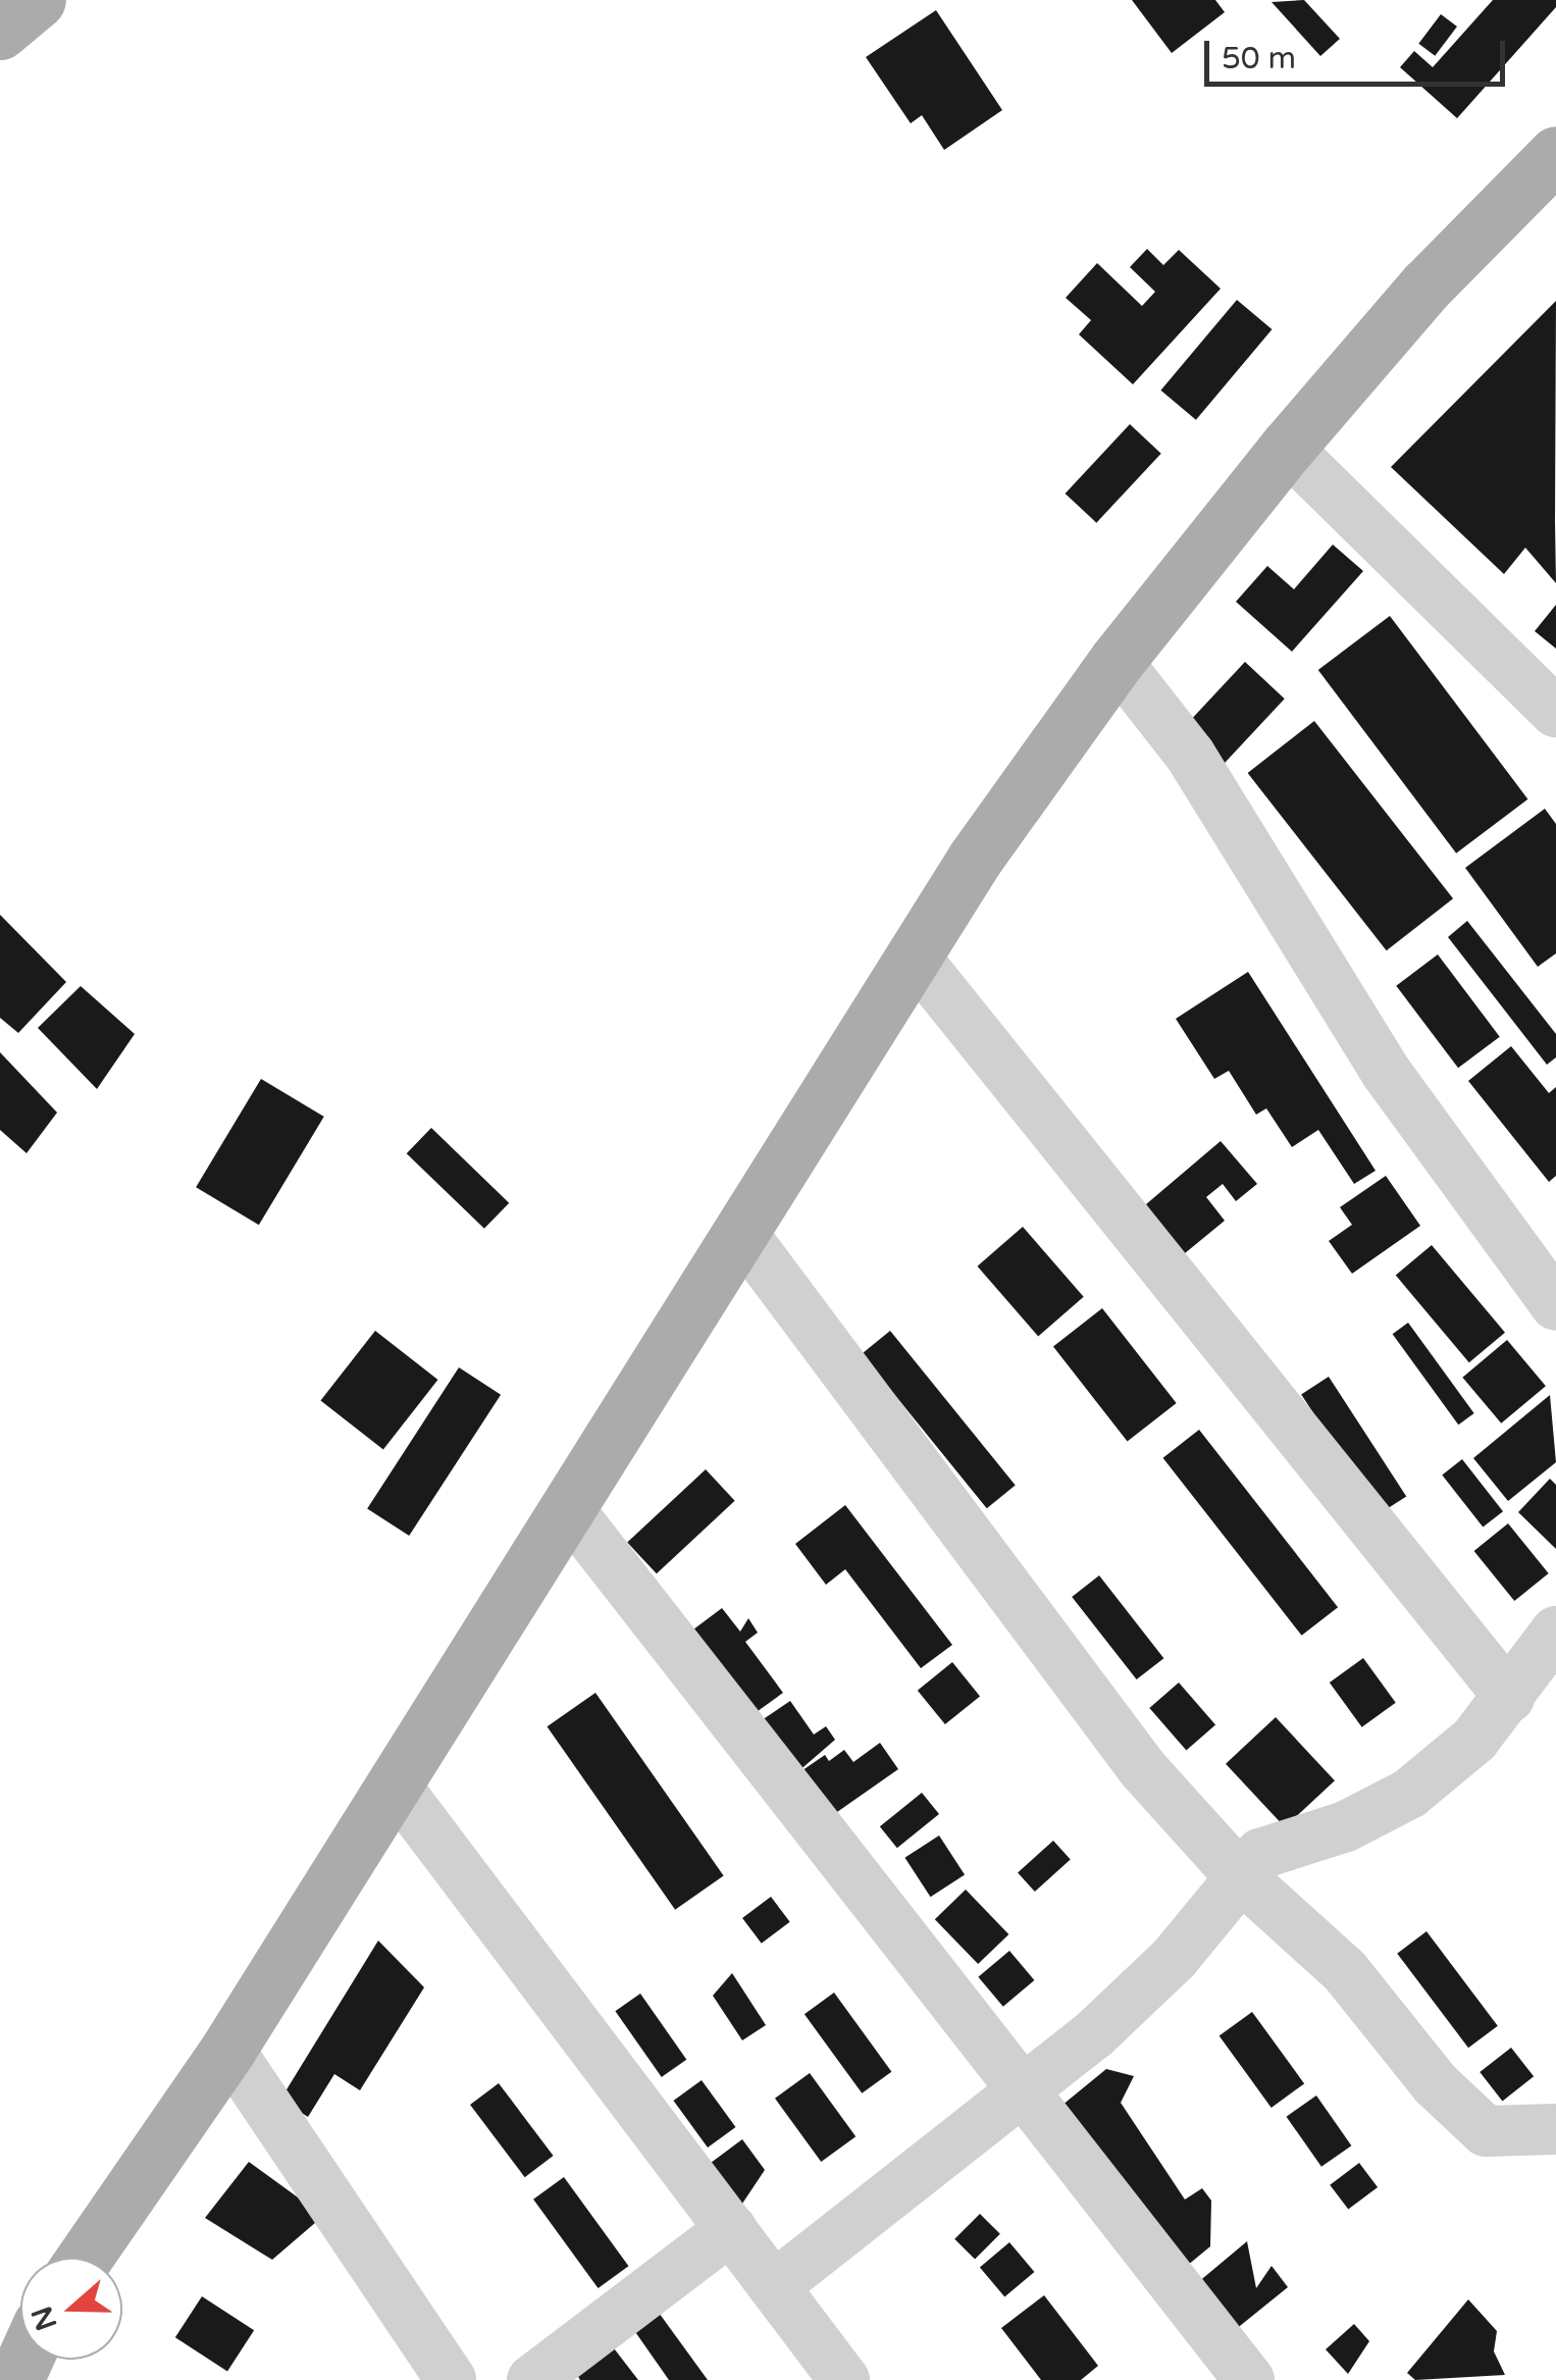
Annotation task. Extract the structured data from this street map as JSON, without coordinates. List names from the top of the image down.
{
  "scale_bar": "50 m",
  "north": "left"
}
